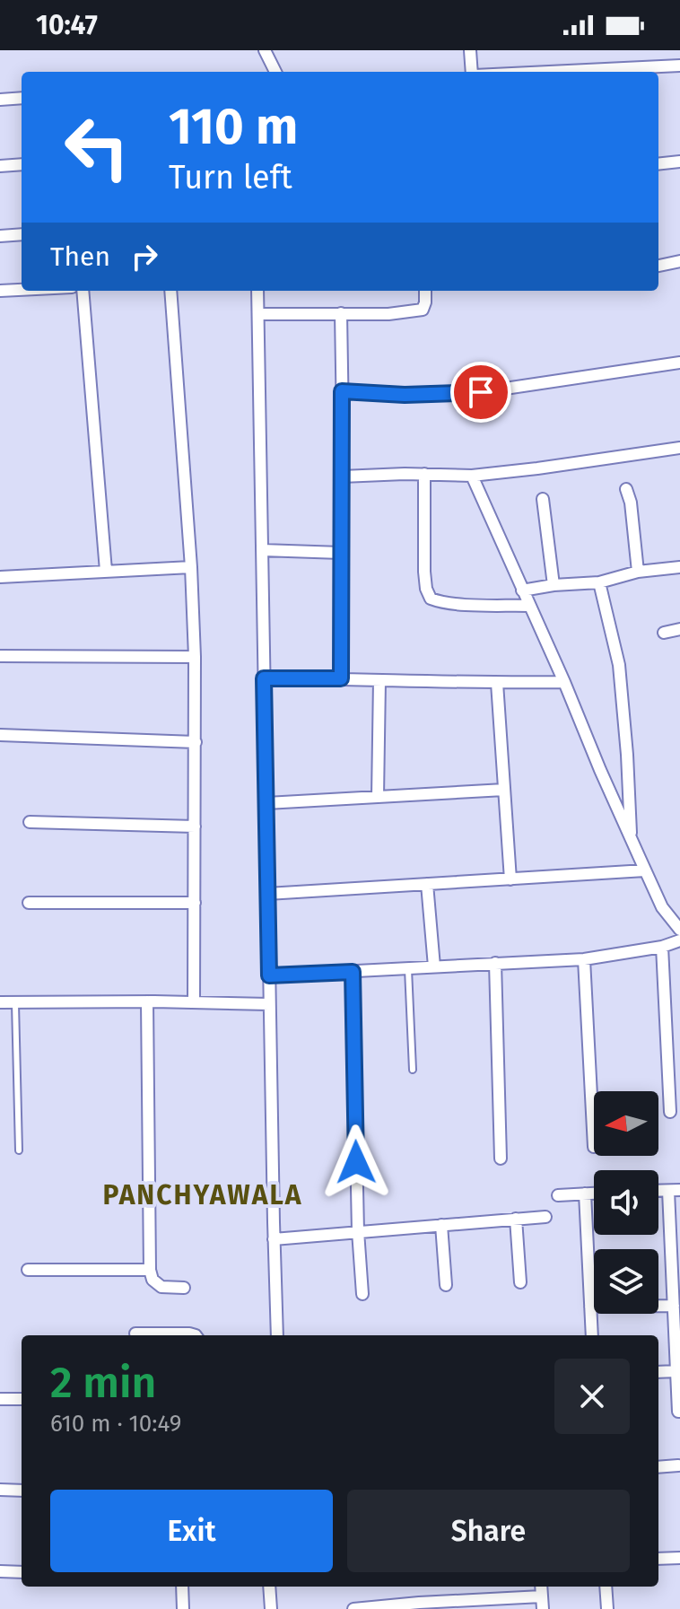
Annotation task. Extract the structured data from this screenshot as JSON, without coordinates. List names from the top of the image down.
{
  "districts": ["PANCHYAWALA"],
  "north": "left",
  "page": {
    "status": "10:47",
    "turn": ["110 m", "Turn left"],
    "then": "Then",
    "heading": ["2 min", "610 m · 10:49"],
    "buttons": ["Exit", "Share"]
  }
}
